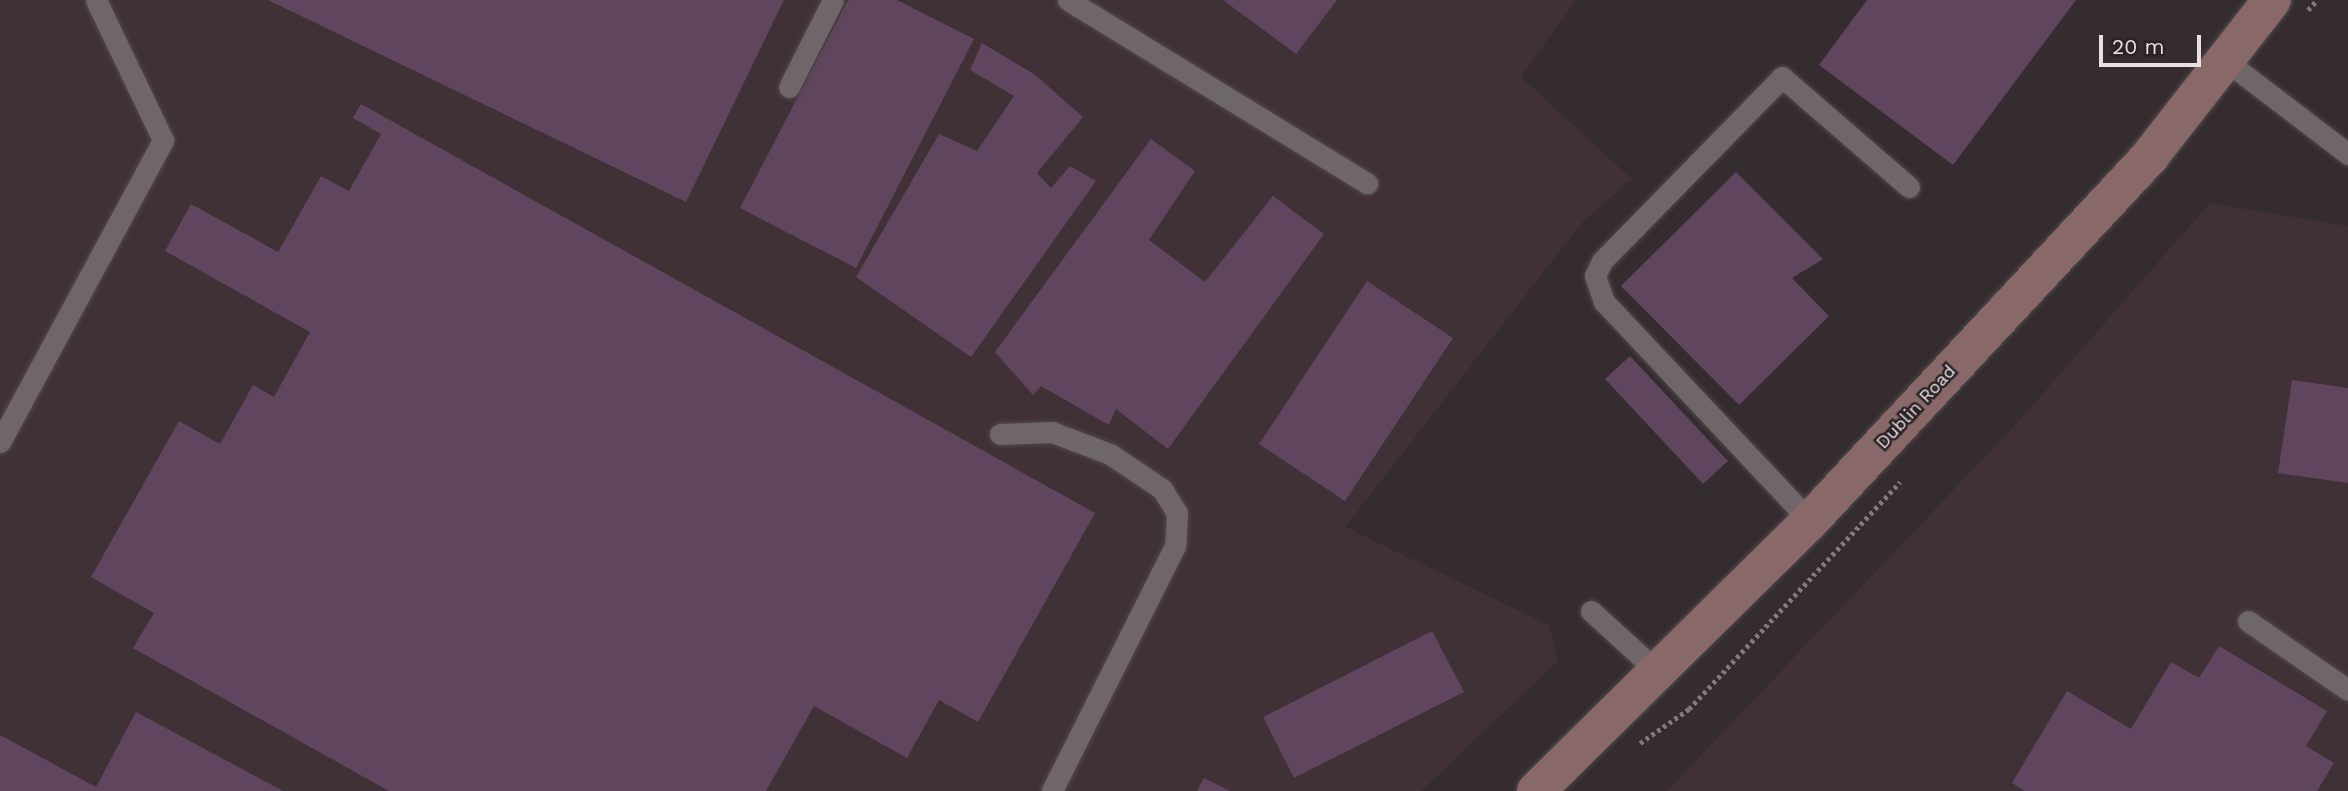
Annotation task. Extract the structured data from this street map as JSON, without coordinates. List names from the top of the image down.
{
  "streets": {
    "main road": ["Dublin Road"]
  },
  "scale_bar": "20 m"
}
